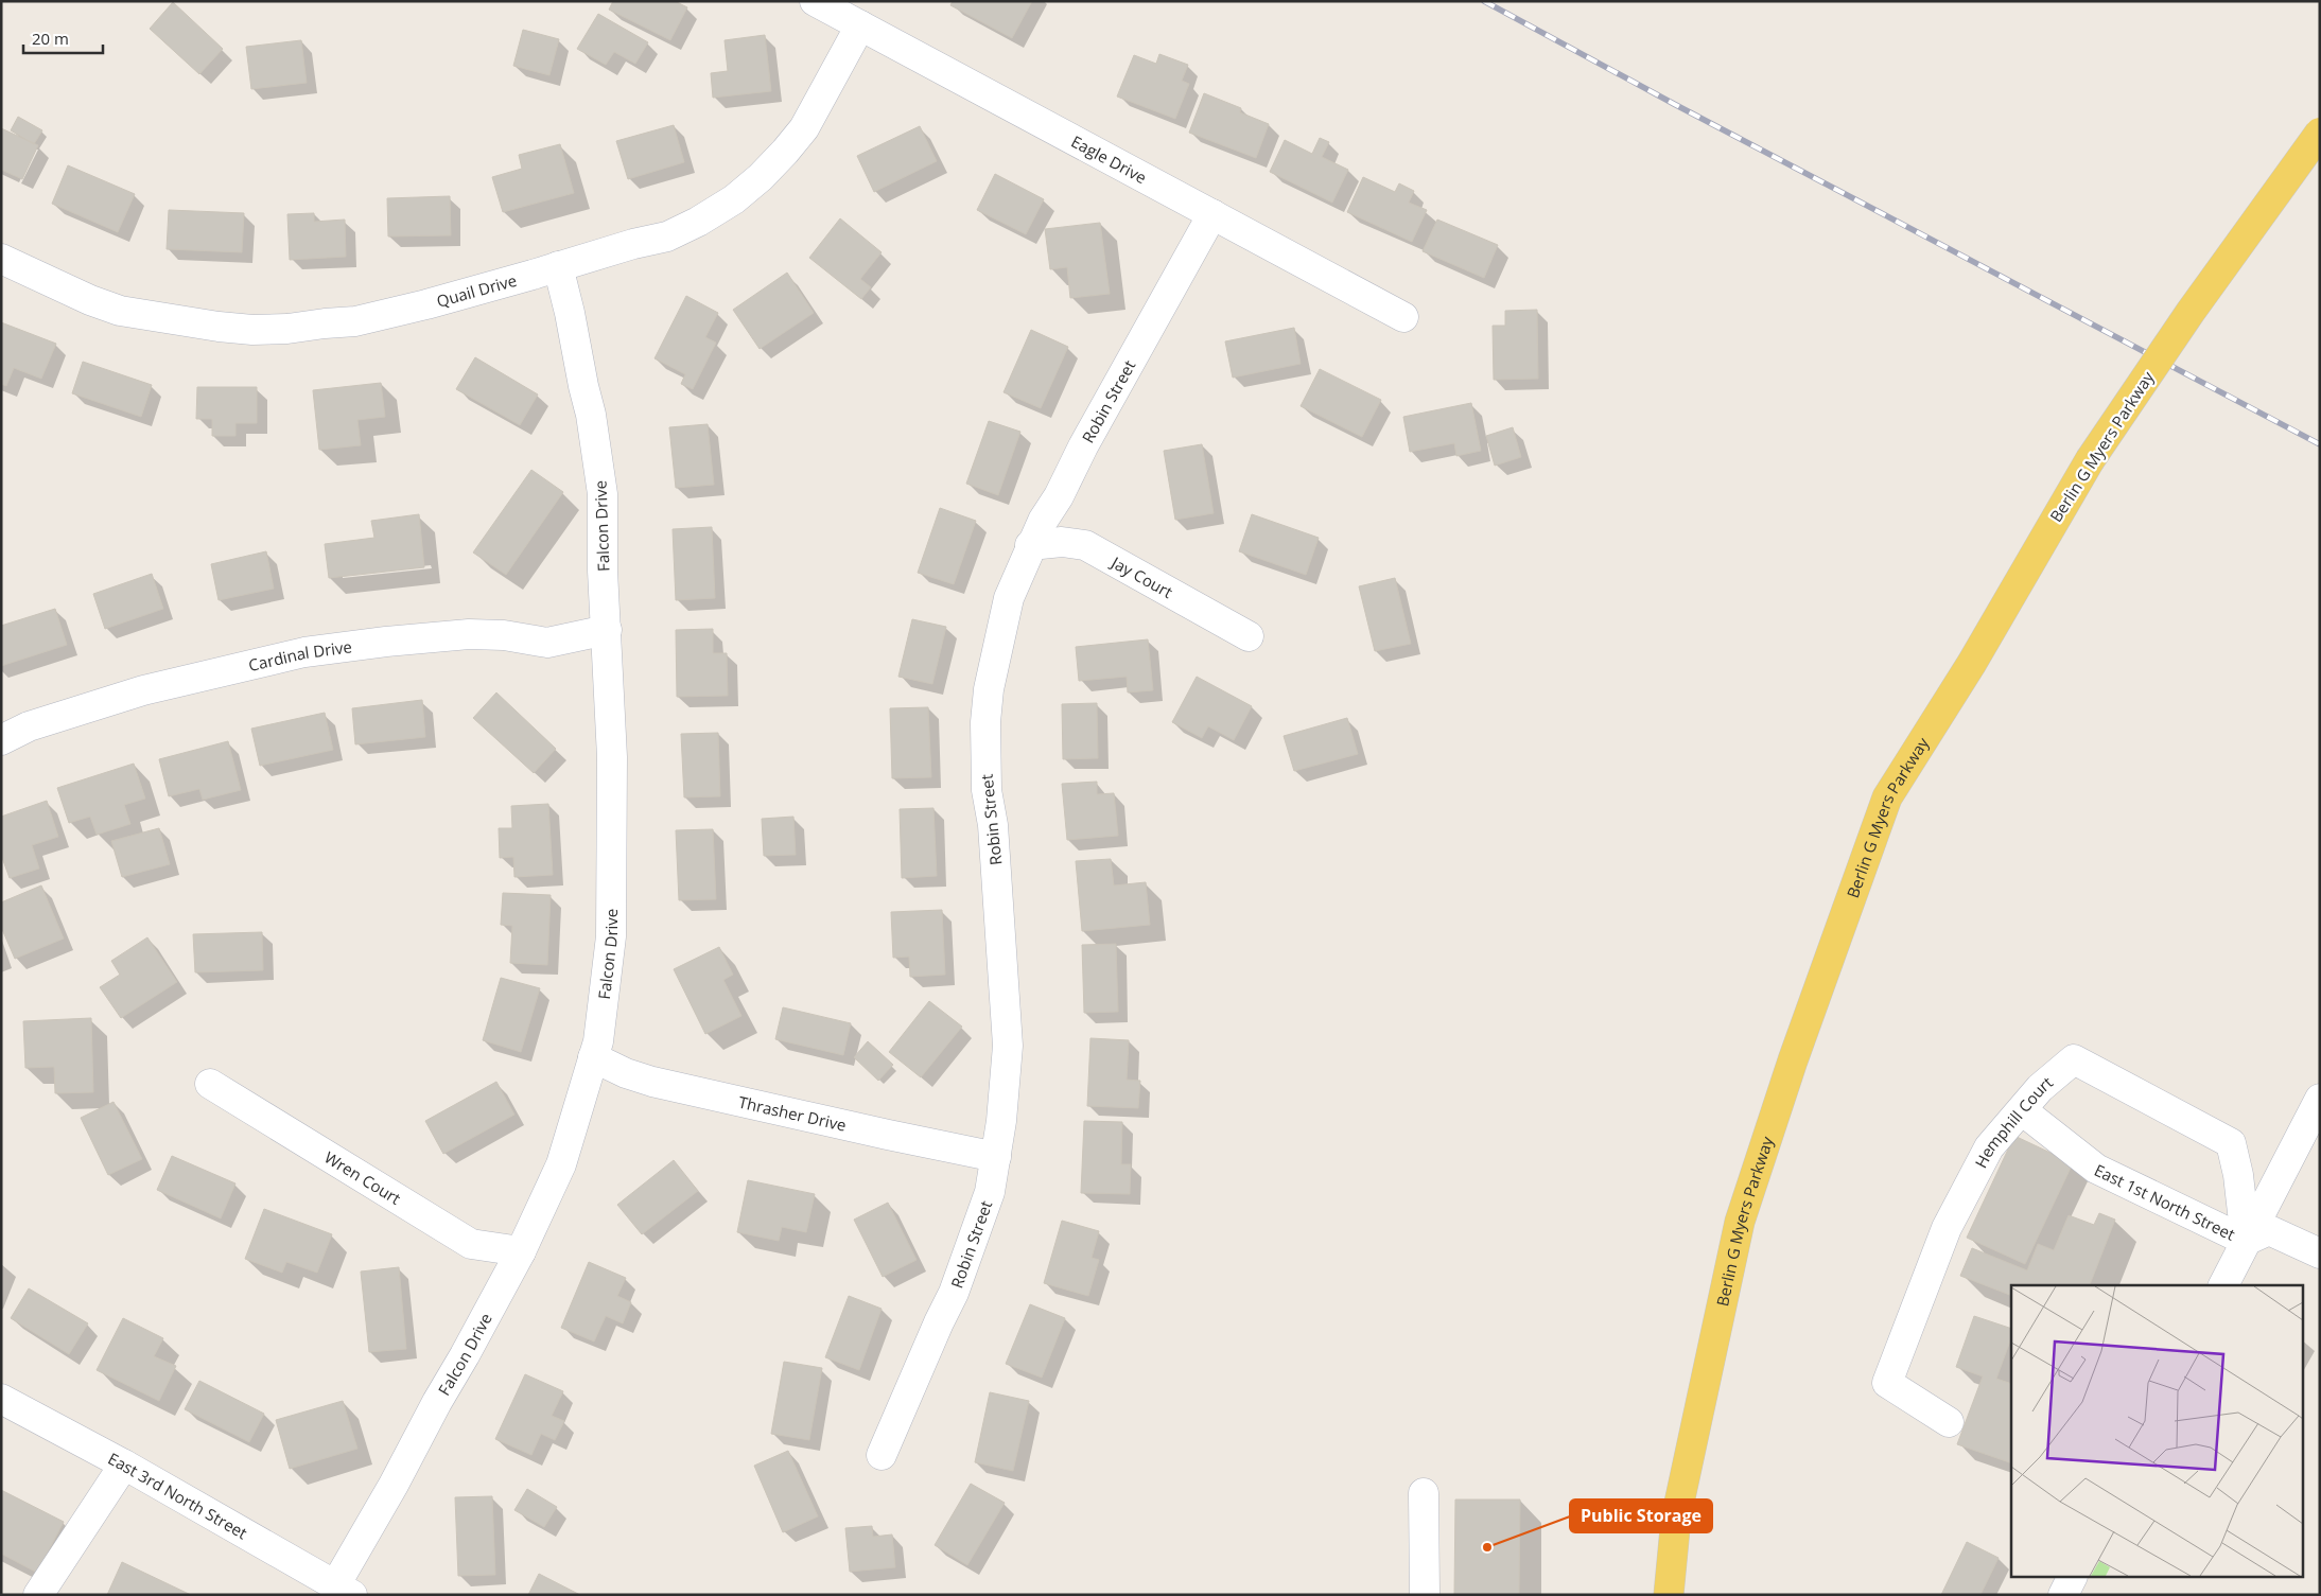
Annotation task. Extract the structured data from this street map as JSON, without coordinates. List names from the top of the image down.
{
  "streets": {
    "main road": ["Berlin G Myers Parkway"],
    "street": [
      "Eagle Drive",
      "Quail Drive",
      "Robin Street",
      "Falcon Drive",
      "Jay Court",
      "Cardinal Drive",
      "Thrasher Drive",
      "Hemphill Court",
      "Wren Court",
      "East 1st North Street",
      "East 3rd North Street"
    ]
  },
  "crossings": [
    ["Eagle Drive", "Quail Drive"],
    ["Eagle Drive", "Robin Street"],
    ["Quail Drive", "Falcon Drive"],
    ["Robin Street", "Jay Court"],
    ["Robin Street", "Thrasher Drive"],
    ["Falcon Drive", "Cardinal Drive"],
    ["Falcon Drive", "Thrasher Drive"],
    ["Falcon Drive", "Wren Court"],
    ["Falcon Drive", "East 3rd North Street"],
    ["Hemphill Court", "East 1st North Street"]
  ],
  "places": ["Public Storage"],
  "scale_bar": "20 m"
}
